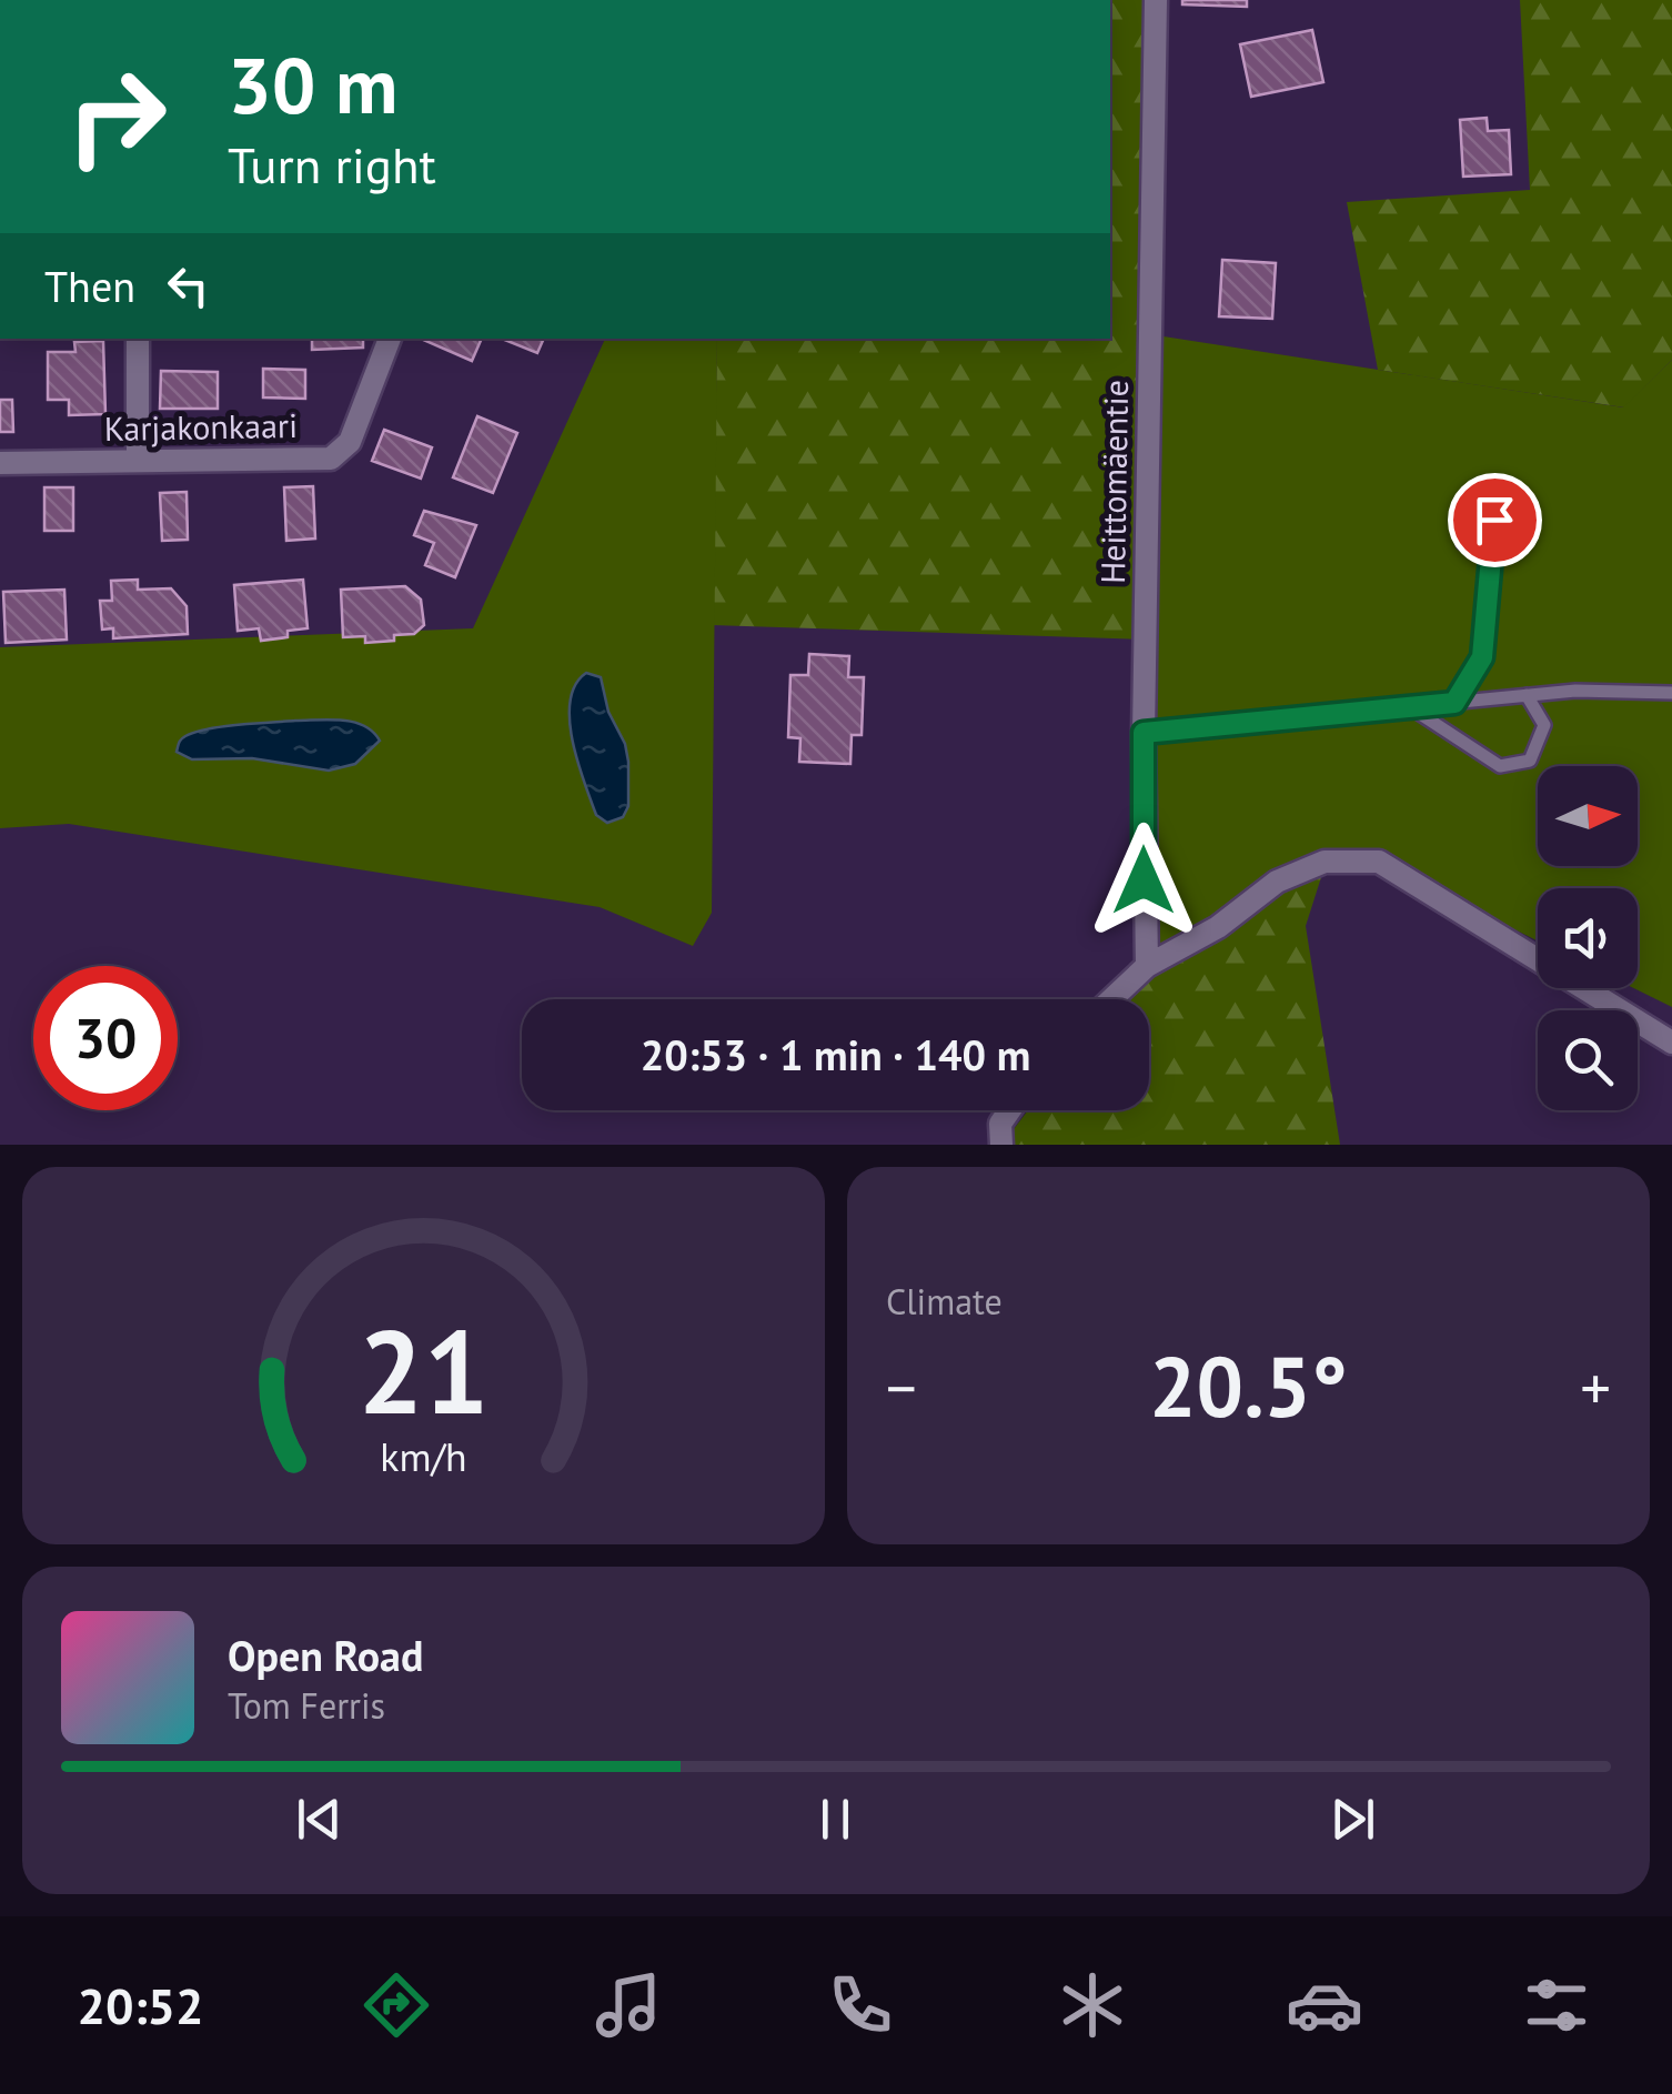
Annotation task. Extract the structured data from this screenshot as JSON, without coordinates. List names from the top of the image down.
{
  "streets": {
    "street": ["Karjakonkaari", "Heittomäentie"]
  },
  "north": "right",
  "page": {
    "turn": ["30 m", "Turn right"],
    "then": "Then",
    "limit": "30",
    "trip": "20:53 · 1 min · 140 m",
    "tile": "Climate",
    "heat": ["−", "20.5°", "+"],
    "song": ["Open Road", "Tom Ferris"],
    "tabs": "20:52",
    "gauge": ["21", "km/h"]
  }
}
